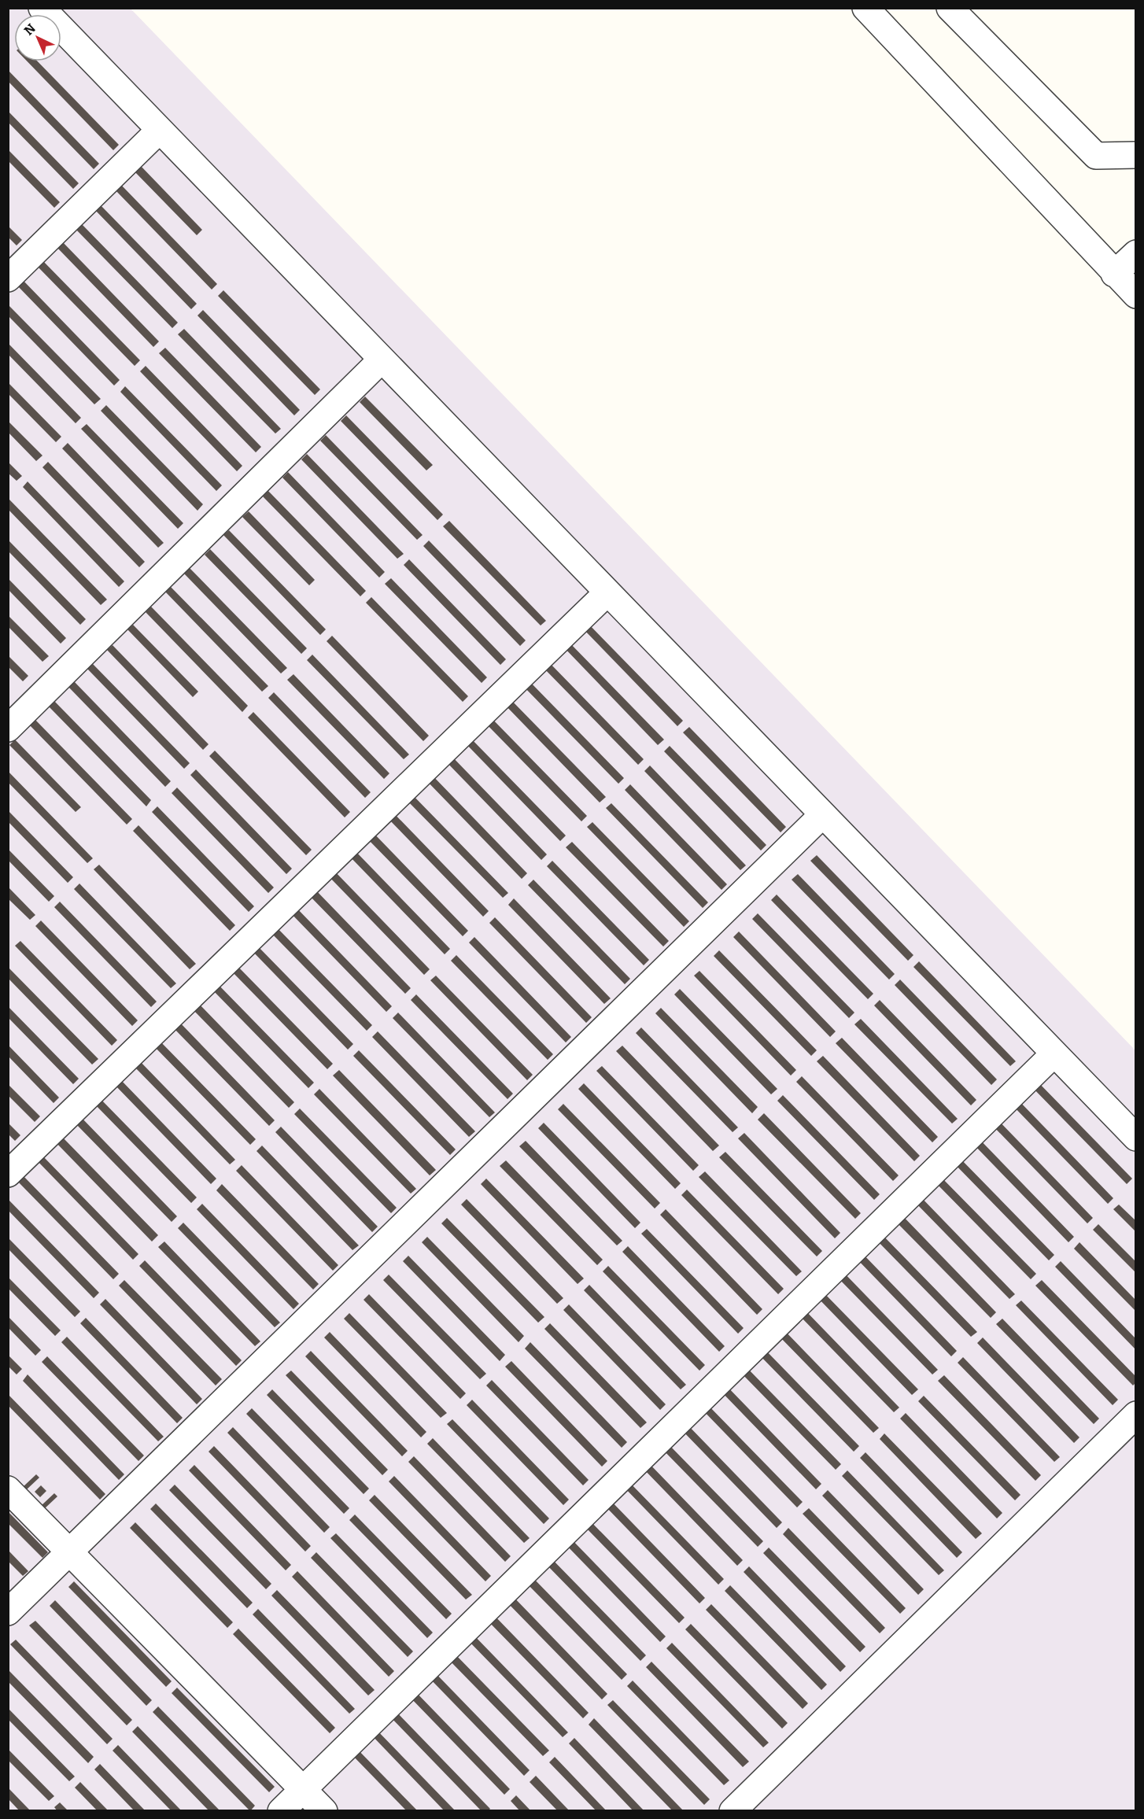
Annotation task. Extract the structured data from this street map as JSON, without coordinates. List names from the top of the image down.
{
  "north": "top left"
}
